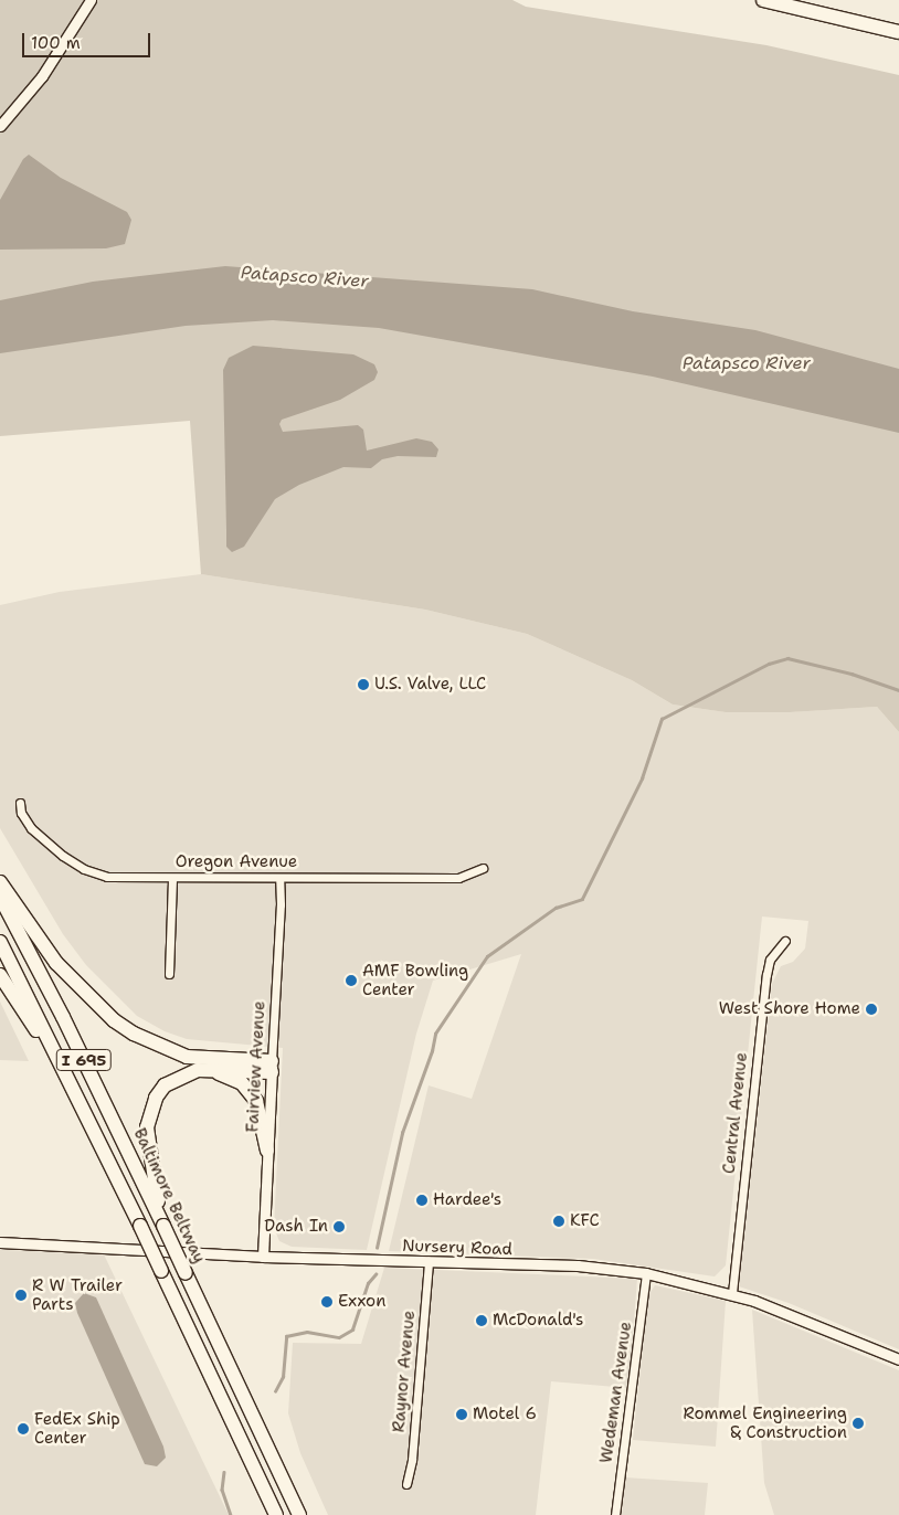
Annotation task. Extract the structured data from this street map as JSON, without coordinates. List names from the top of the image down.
{
  "streets": {
    "highway": ["I 695", "Baltimore Beltway"],
    "main road": ["Fairview Avenue", "Nursery Road"],
    "street": [
      "Oregon Avenue",
      "Central Avenue",
      "Raynor Avenue",
      "Wedeman Avenue"
    ]
  },
  "crossings": [
    ["Oregon Avenue", "Fairview Avenue"],
    ["Fairview Avenue", "Nursery Road"],
    ["Central Avenue", "Nursery Road"],
    ["Nursery Road", "Raynor Avenue"],
    ["Nursery Road", "Wedeman Avenue"]
  ],
  "water": ["Patapsco River"],
  "places": [
    "U.S. Valve, LLC",
    "AMF Bowling Center",
    "West Shore Home",
    "Hardee's",
    "KFC",
    "Dash In",
    "R W Trailer Parts",
    "Exxon",
    "McDonald's",
    "Motel 6",
    "Rommel Engineering & Construction",
    "FedEx Ship Center"
  ],
  "scale_bar": "100 m"
}
